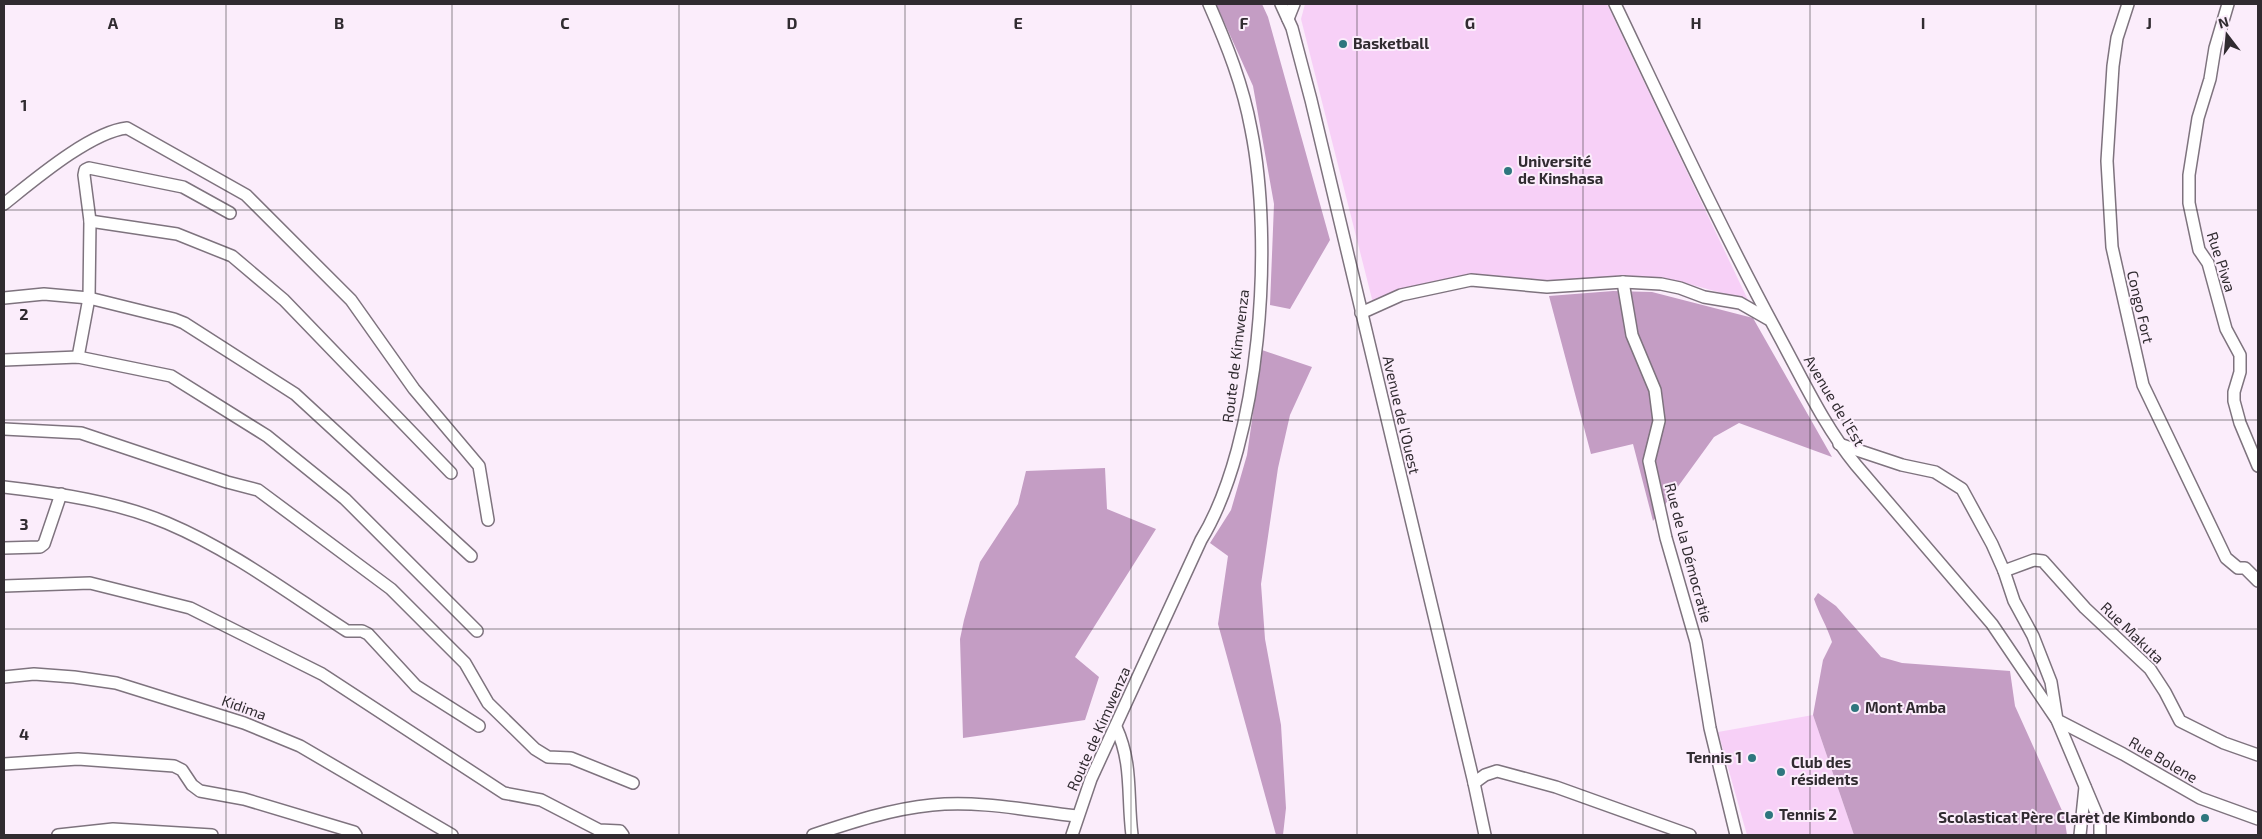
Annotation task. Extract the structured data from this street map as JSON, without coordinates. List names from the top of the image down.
{
  "streets": {
    "street": [
      "Rue Piwa",
      "Congo Fort",
      "Route de Kimwenza",
      "Avenue de l'Est",
      "Avenue de l'Ouest",
      "Rue de la Démocratie",
      "Rue Makuta",
      "Kidima",
      "Rue Bolene"
    ]
  },
  "crossings": [
    ["Avenue de l'Est", "Rue Bolene"]
  ],
  "places": [
    "Basketball",
    "Université de Kinshasa",
    "Mont Amba",
    "Tennis 1",
    "Club des résidents",
    "Tennis 2",
    "Scolasticat Père Claret de Kimbondo"
  ],
  "north": "top",
  "grid": {
    "columns": [
      "A",
      "B",
      "C",
      "D",
      "E",
      "F",
      "G",
      "H",
      "I",
      "J"
    ],
    "rows": [
      "1",
      "2",
      "3",
      "4"
    ]
  }
}
